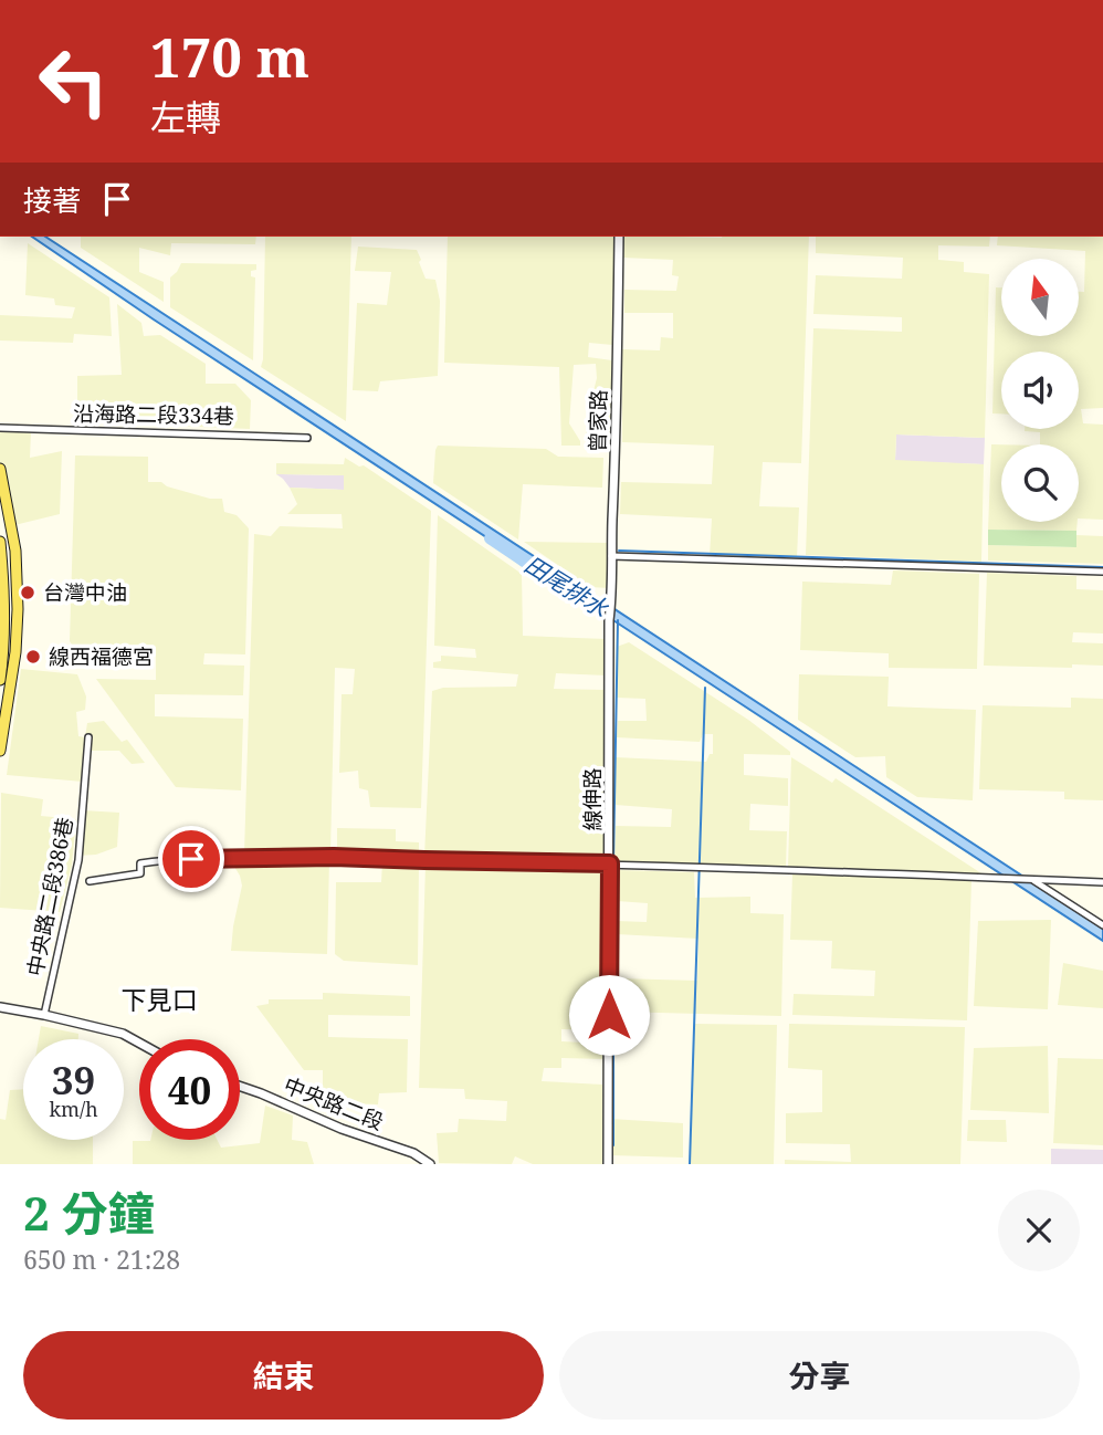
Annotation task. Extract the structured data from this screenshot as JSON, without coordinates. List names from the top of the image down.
{
  "streets": {
    "street": [
      "沿海路二段334巷",
      "曾家路",
      "線伸路",
      "中央路二段386巷",
      "中央路二段"
    ]
  },
  "crossings": [
    ["曾家路", "線伸路"]
  ],
  "districts": ["下見口"],
  "water": ["田尾排水"],
  "places": ["台灣中油", "線西福德宮"],
  "north": "top",
  "page": {
    "turn": ["170 m", "左轉"],
    "then": "接著",
    "speed": "39 km/h",
    "limit": "40",
    "heading": ["2 分鐘", "650 m · 21:28"],
    "buttons": ["結束", "分享"]
  }
}
